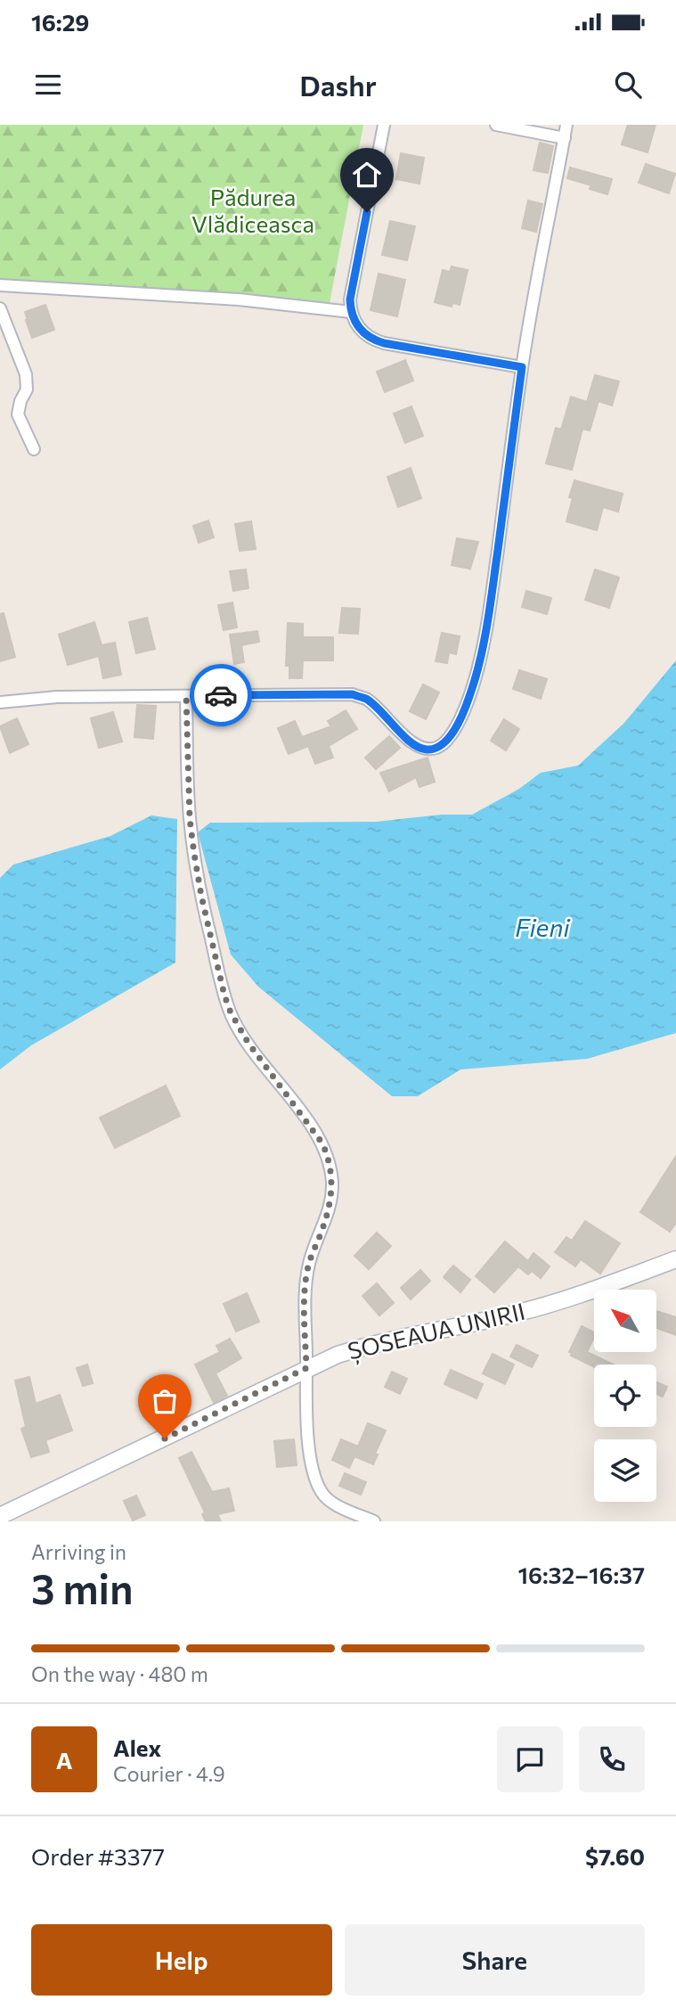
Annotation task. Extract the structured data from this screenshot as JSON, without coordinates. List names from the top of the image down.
{
  "streets": {
    "main road": ["ȘOSEAUA UNIRII"]
  },
  "water": ["Fieni"],
  "parks": ["Pădurea Vlădiceasca"],
  "north": "top left",
  "page": {
    "status": "16:29",
    "header": "Dashr",
    "heading": ["3 min", "Arriving in", "16:32–16:37"],
    "panel": [
      "Alex",
      "Courier · 4.9",
      "Order #3377",
      "$7.60"
    ],
    "bar": "On the way · 480 m",
    "round": "A",
    "buttons": ["Help", "Share"]
  }
}
